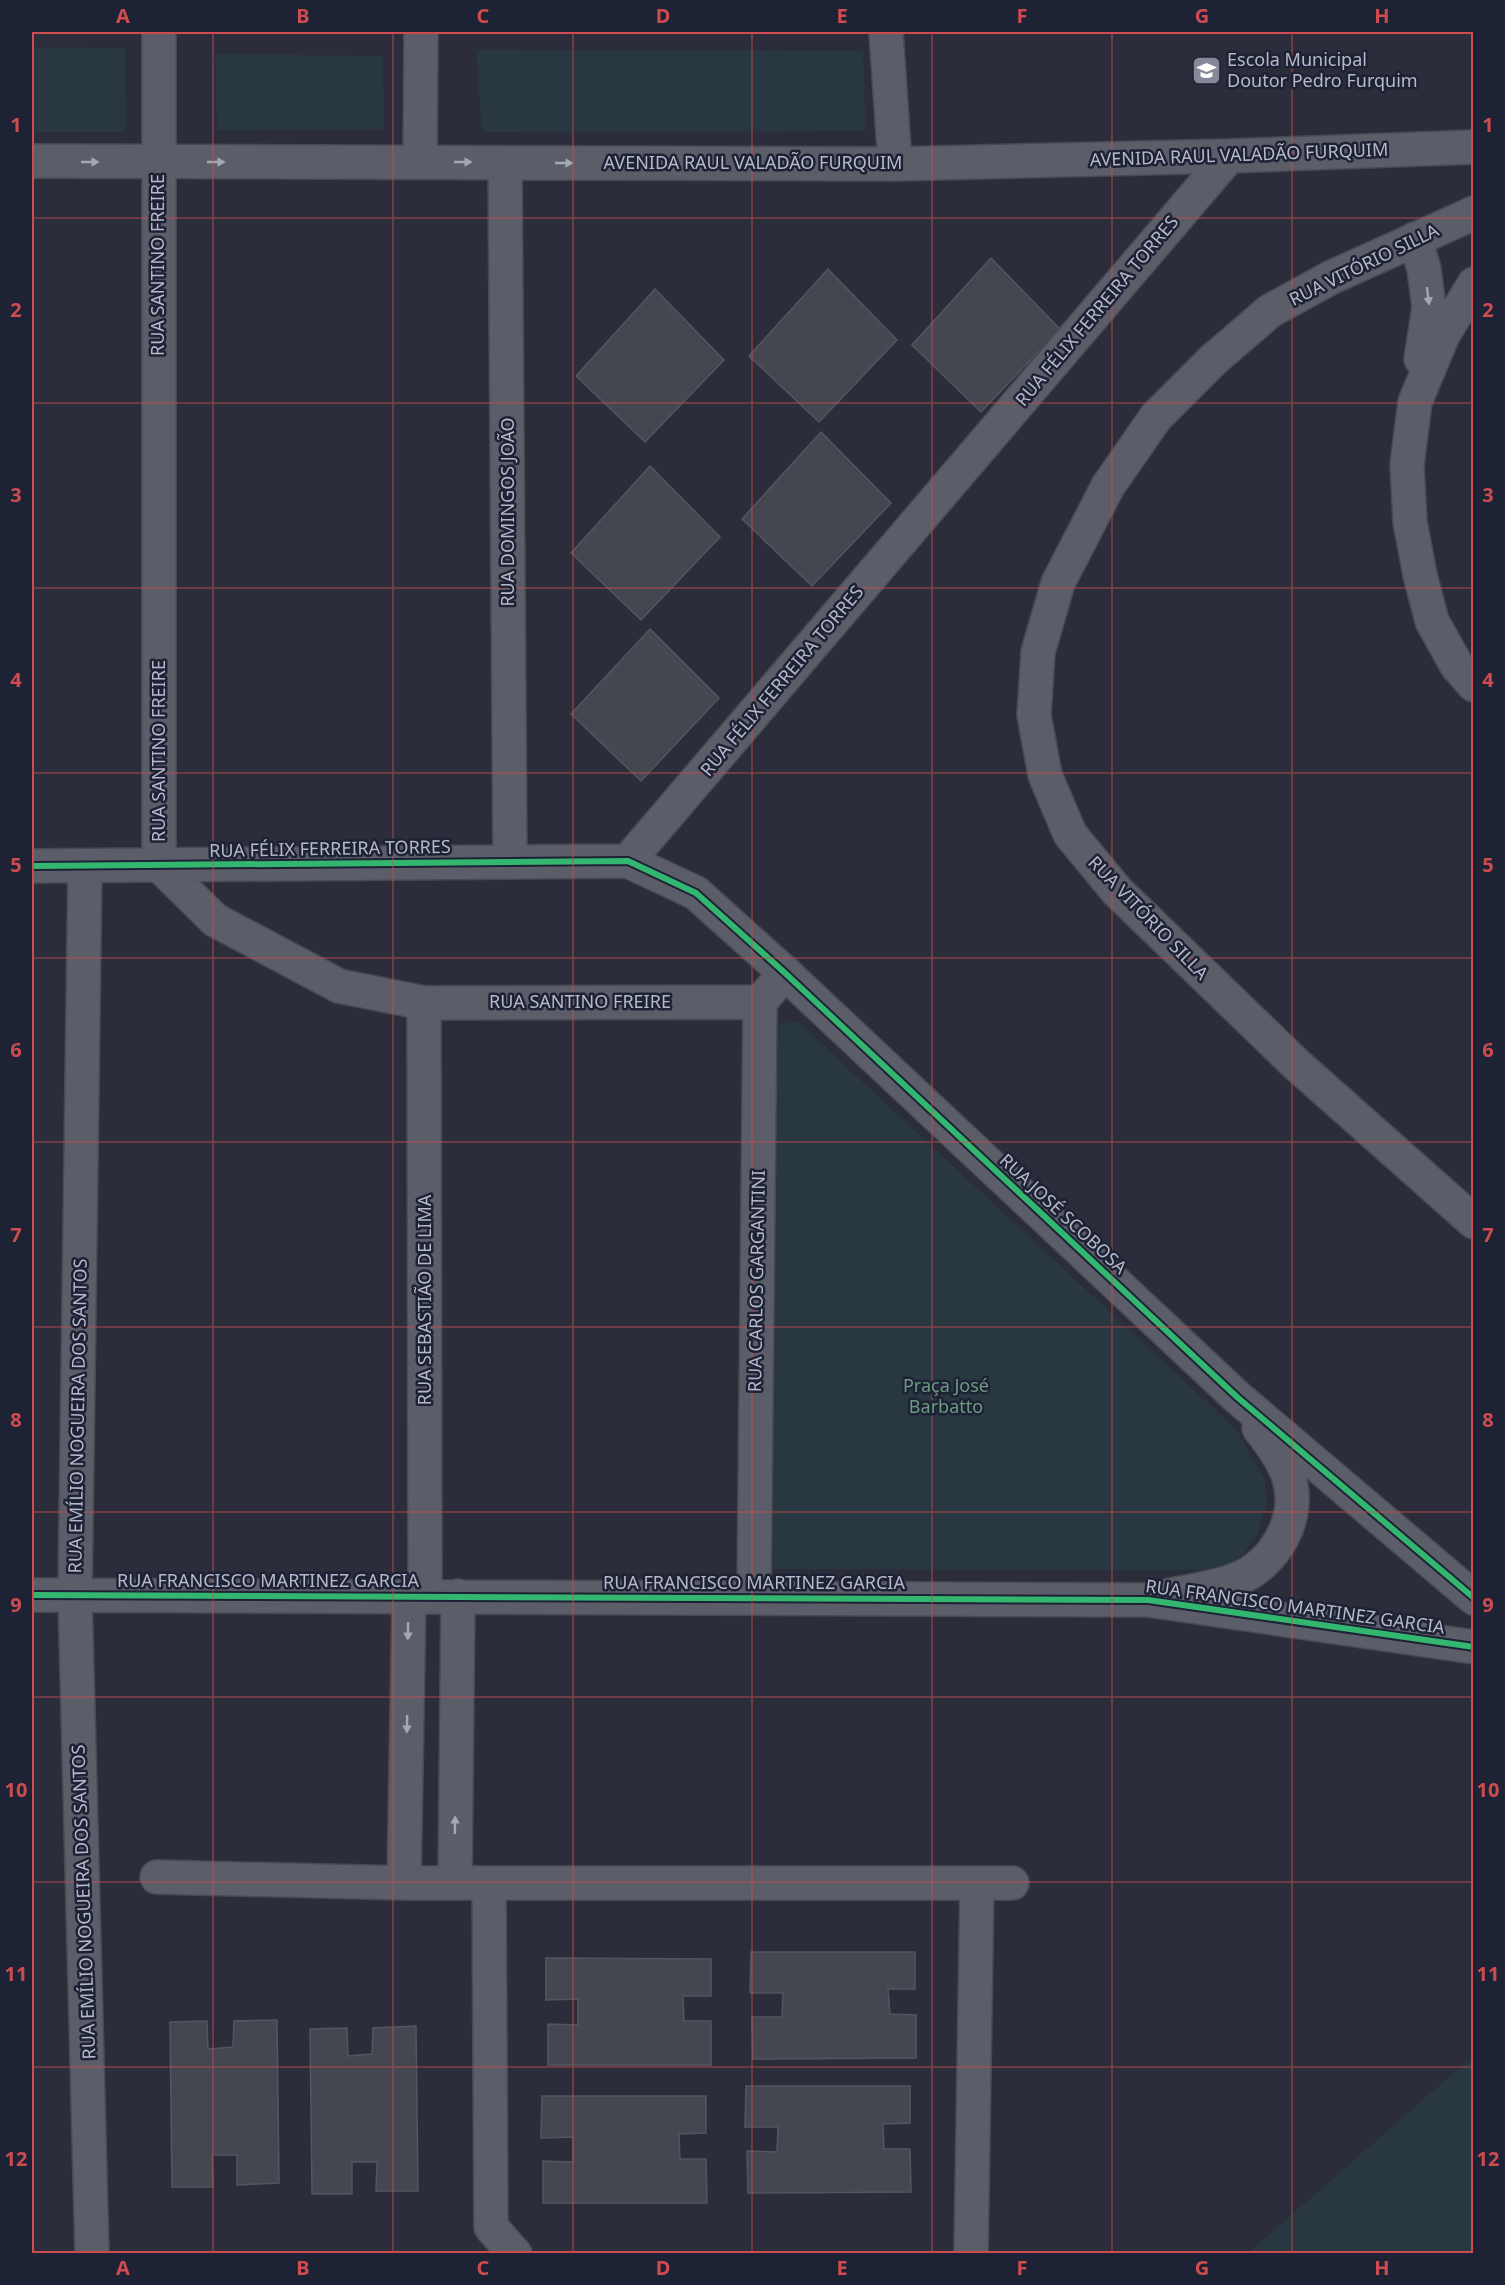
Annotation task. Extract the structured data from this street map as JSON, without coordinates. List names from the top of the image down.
{
  "streets": {
    "street": [
      "AVENIDA RAUL VALADÃO FURQUIM",
      "RUA SANTINO FREIRE",
      "RUA VITÓRIO SILLA",
      "RUA FÉLIX FERREIRA TORRES",
      "RUA DOMINGOS JOÃO",
      "RUA JOSÉ SCOBOSA",
      "RUA CARLOS GARGANTINI",
      "RUA SEBASTIÃO DE LIMA",
      "RUA EMÍLIO NOGUEIRA DOS SANTOS",
      "RUA FRANCISCO MARTINEZ GARCIA"
    ]
  },
  "crossings": [
    ["AVENIDA RAUL VALADÃO FURQUIM", "RUA SANTINO FREIRE"],
    ["AVENIDA RAUL VALADÃO FURQUIM", "RUA FÉLIX FERREIRA TORRES"],
    ["AVENIDA RAUL VALADÃO FURQUIM", "RUA DOMINGOS JOÃO"],
    ["RUA SANTINO FREIRE", "RUA FÉLIX FERREIRA TORRES"],
    ["RUA SANTINO FREIRE", "RUA CARLOS GARGANTINI"],
    ["RUA SANTINO FREIRE", "RUA SEBASTIÃO DE LIMA"],
    ["RUA FÉLIX FERREIRA TORRES", "RUA DOMINGOS JOÃO"],
    ["RUA FÉLIX FERREIRA TORRES", "RUA JOSÉ SCOBOSA"],
    ["RUA FÉLIX FERREIRA TORRES", "RUA EMÍLIO NOGUEIRA DOS SANTOS"],
    ["RUA CARLOS GARGANTINI", "RUA FRANCISCO MARTINEZ GARCIA"],
    ["RUA SEBASTIÃO DE LIMA", "RUA FRANCISCO MARTINEZ GARCIA"],
    ["RUA EMÍLIO NOGUEIRA DOS SANTOS", "RUA FRANCISCO MARTINEZ GARCIA"]
  ],
  "one_way": ["AVENIDA RAUL VALADÃO FURQUIM"],
  "parks": ["Praça José Barbatto"],
  "places": {
    "school or university": ["Escola Municipal Doutor Pedro Furquim"]
  },
  "grid": {
    "columns": [
      "A",
      "B",
      "C",
      "D",
      "E",
      "F",
      "G",
      "H"
    ],
    "rows": [
      "1",
      "2",
      "3",
      "4",
      "5",
      "6",
      "7",
      "8",
      "9",
      "10",
      "11",
      "12"
    ]
  }
}
